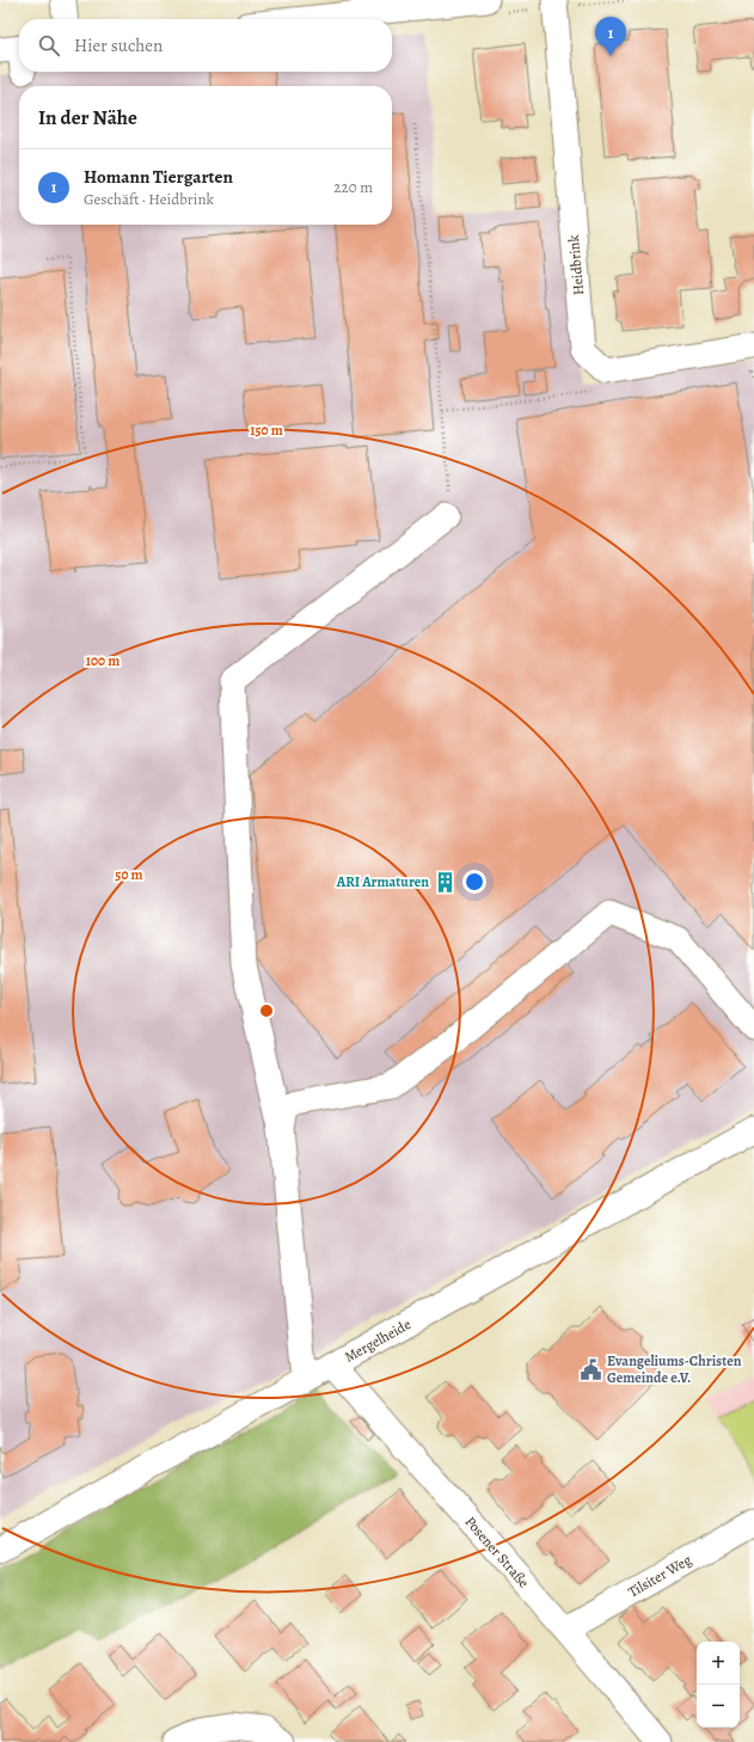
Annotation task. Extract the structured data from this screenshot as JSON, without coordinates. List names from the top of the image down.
{
  "streets": {
    "street": [
      "Heidbrink",
      "Mergelheide",
      "Posener Straße",
      "Tilsiter Weg"
    ]
  },
  "crossings": [
    ["Mergelheide", "Posener Straße"],
    ["Posener Straße", "Tilsiter Weg"]
  ],
  "places": {
    "building": ["ARI Armaturen"],
    "public building": ["Evangeliums-Christen Gemeinde e.V."]
  },
  "page": {
    "pins": "1",
    "search": "Hier suchen",
    "heading": "In der Nähe",
    "list": [
      {
        "mark": "1",
        "name": "Homann Tiergarten",
        "note": "Geschäft · Heidbrink",
        "value": "220 m"
      }
    ],
    "map_buttons": ["+", "−"]
  },
  "rings": ["150 m", "100 m", "50 m"]
}
